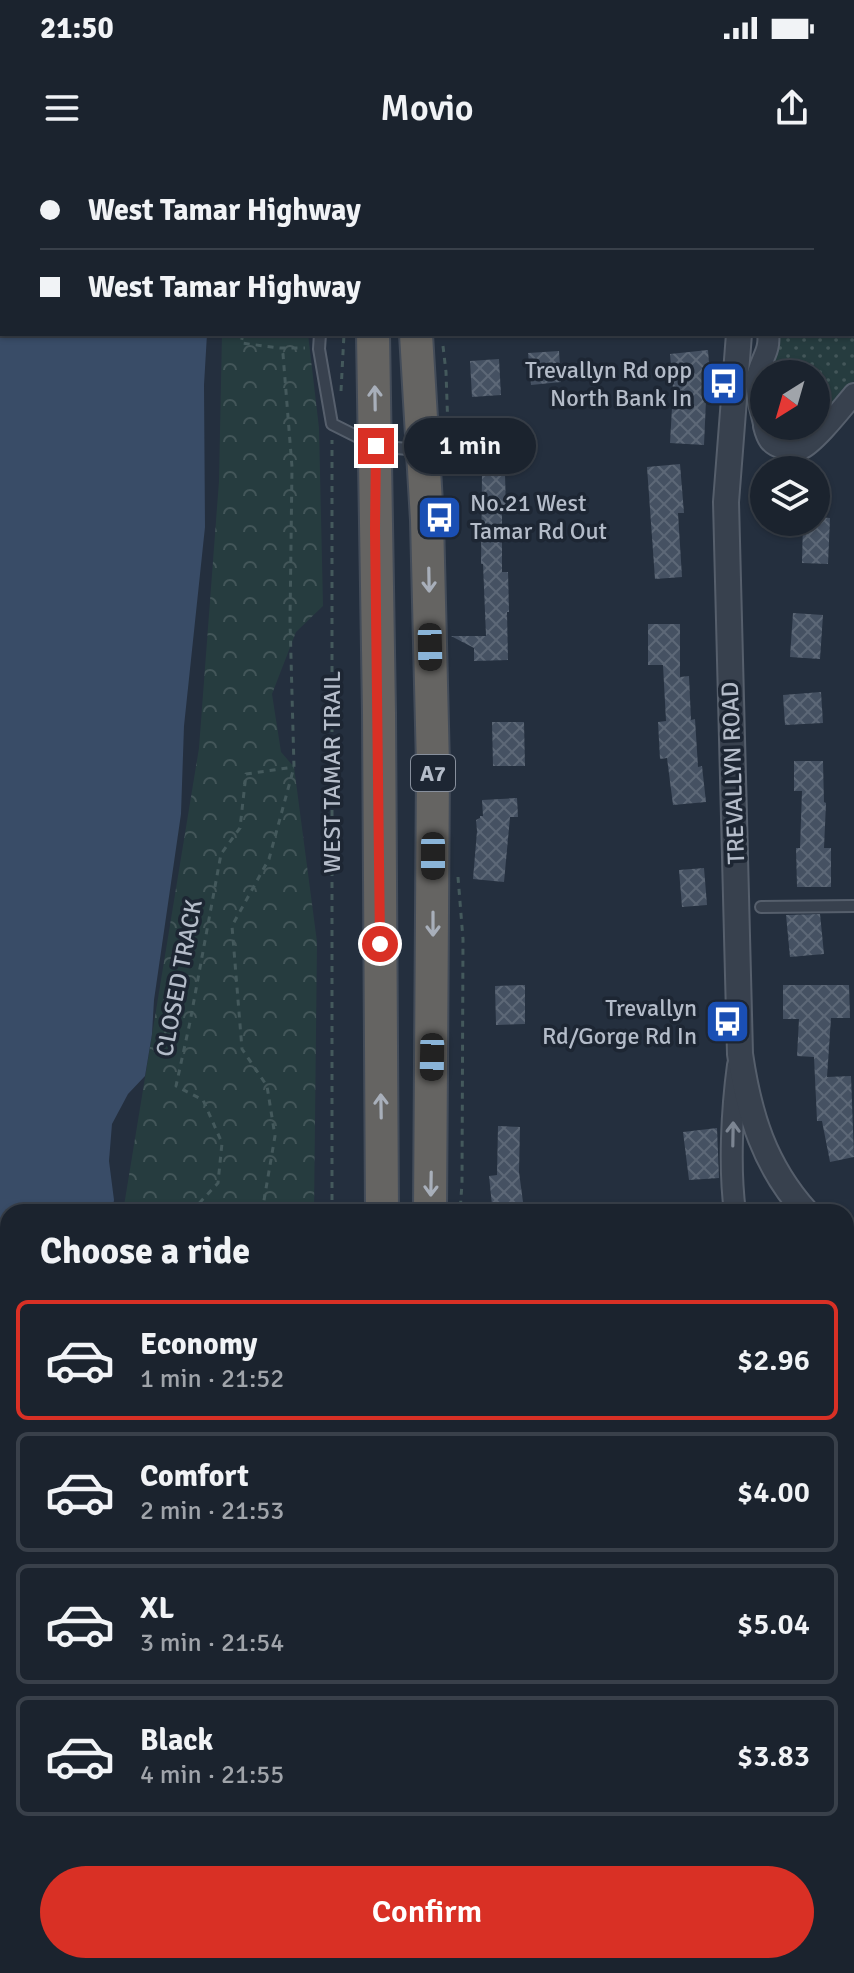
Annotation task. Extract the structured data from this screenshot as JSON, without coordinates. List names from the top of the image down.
{
  "streets": {
    "highway": ["A7"],
    "street": ["TREVALLYN ROAD"],
    "path": ["WEST TAMAR TRAIL", "CLOSED TRACK"]
  },
  "places": {
    "bus stop": ["Trevallyn Rd opp North Bank In", "No.21 West Tamar Rd Out", "Trevallyn Rd/Gorge Rd In"]
  },
  "north": "bottom left",
  "page": {
    "status": "21:50",
    "header": "Movio",
    "banner": ["West Tamar Highway", "West Tamar Highway"],
    "bubble": "1 min",
    "heading": "Choose a ride",
    "list": [
      {
        "name": "Economy",
        "note": "1 min · 21:52",
        "value": "$2.96"
      },
      {
        "name": "Comfort",
        "note": "2 min · 21:53",
        "value": "$4.00"
      },
      {
        "name": "XL",
        "note": "3 min · 21:54",
        "value": "$5.04"
      },
      {
        "name": "Black",
        "note": "4 min · 21:55",
        "value": "$3.83"
      }
    ],
    "buttons": "Confirm"
  }
}
